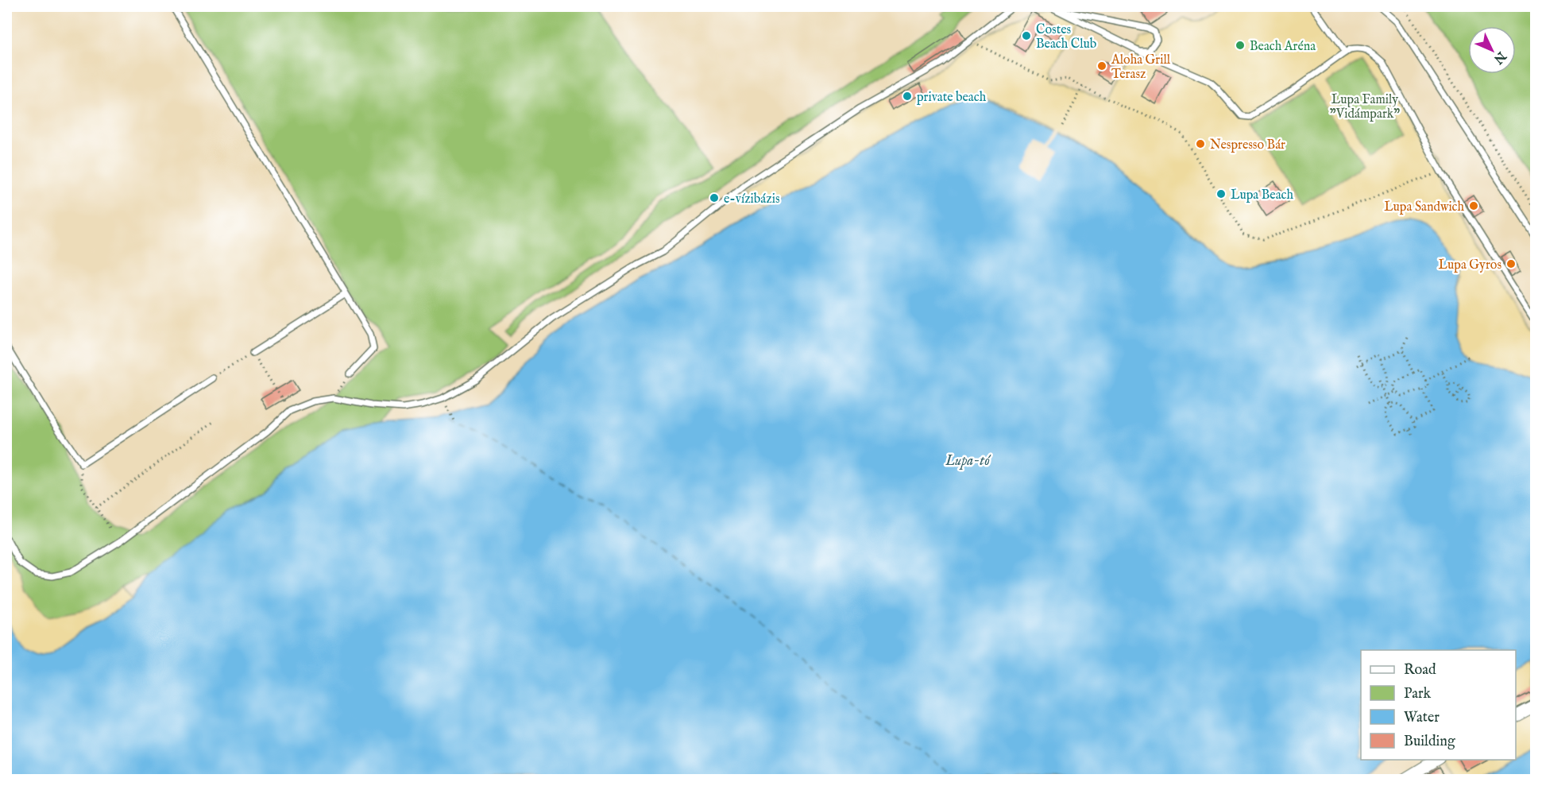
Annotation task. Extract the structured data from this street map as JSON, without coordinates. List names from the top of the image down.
{
  "water": ["Lupa-tó"],
  "parks": ["Lupa Family \"Vidámpark\""],
  "places": [
    "Costes Beach Club",
    "Beach Aréna",
    "Aloha Grill Terasz",
    "private beach",
    "Nespresso Bár",
    "Lupa Beach",
    "e-vízibázis",
    "Lupa Sandwich",
    "Lupa Gyros"
  ],
  "legend": [
    "Road",
    "Park",
    "Water",
    "Building"
  ],
  "north": "bottom right"
}
